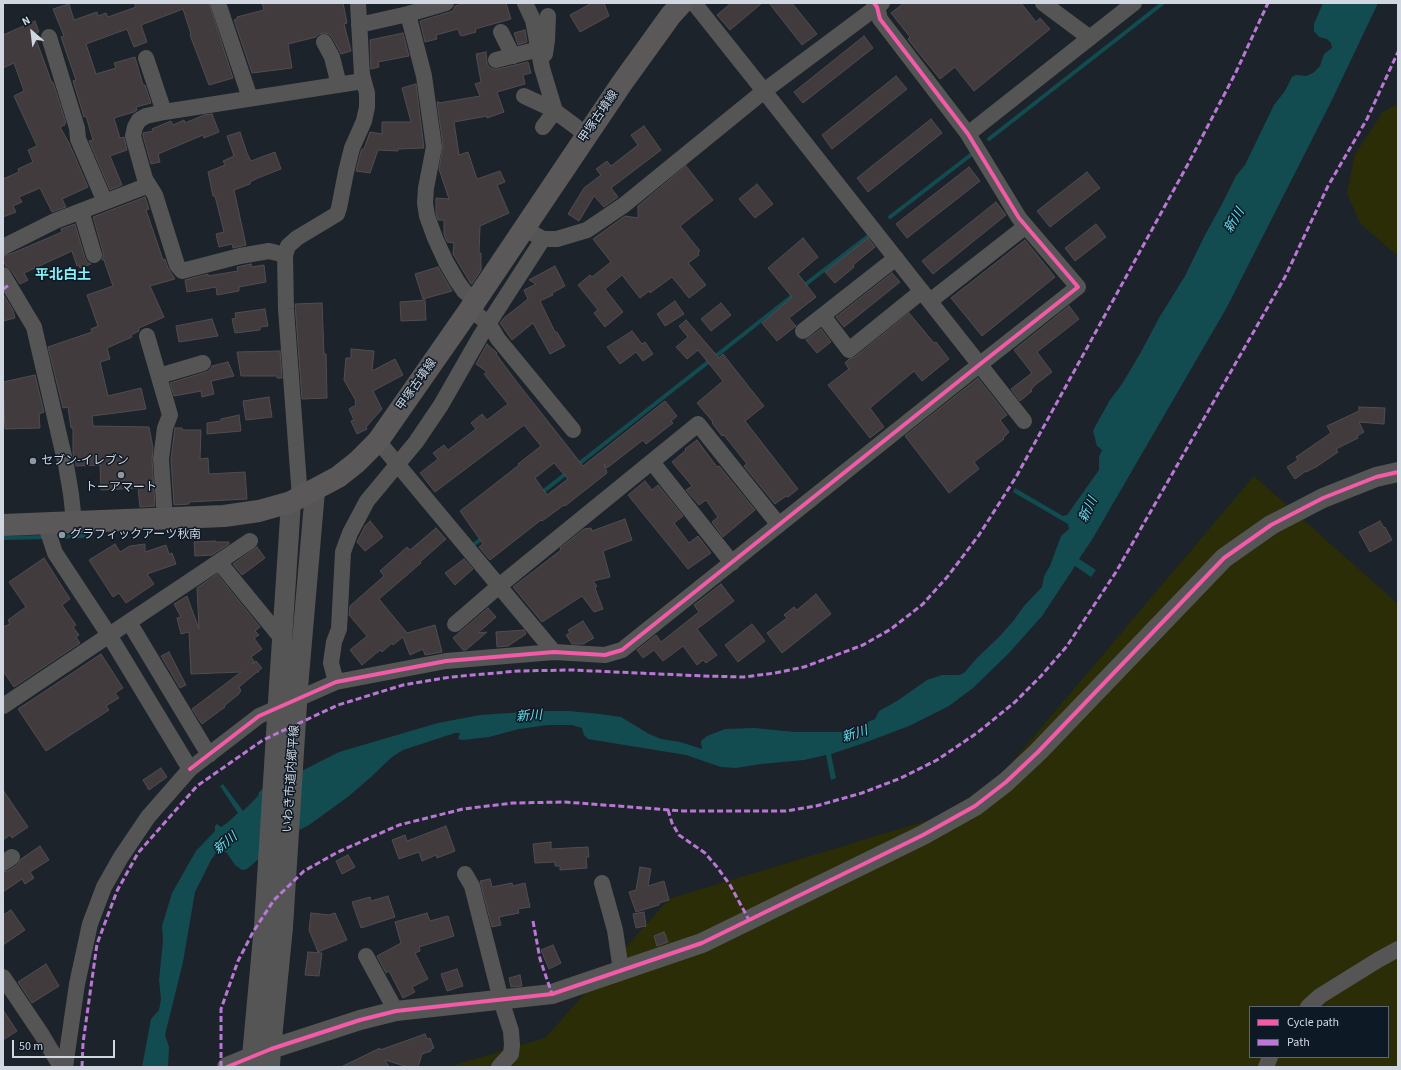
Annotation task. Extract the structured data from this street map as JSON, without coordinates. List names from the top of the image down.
{
  "streets": {
    "main road": ["甲塚古墳線"],
    "street": ["いわき市道内郷平線"]
  },
  "crossings": [
    ["甲塚古墳線", "いわき市道内郷平線"]
  ],
  "districts": ["平北白土"],
  "water": ["新川"],
  "places": ["セブン-イレブン", "トーアマート", "グラフィックアーツ秋南"],
  "legend": ["Cycle path", "Path"],
  "scale_bar": "50 m",
  "north": "top left"
}
